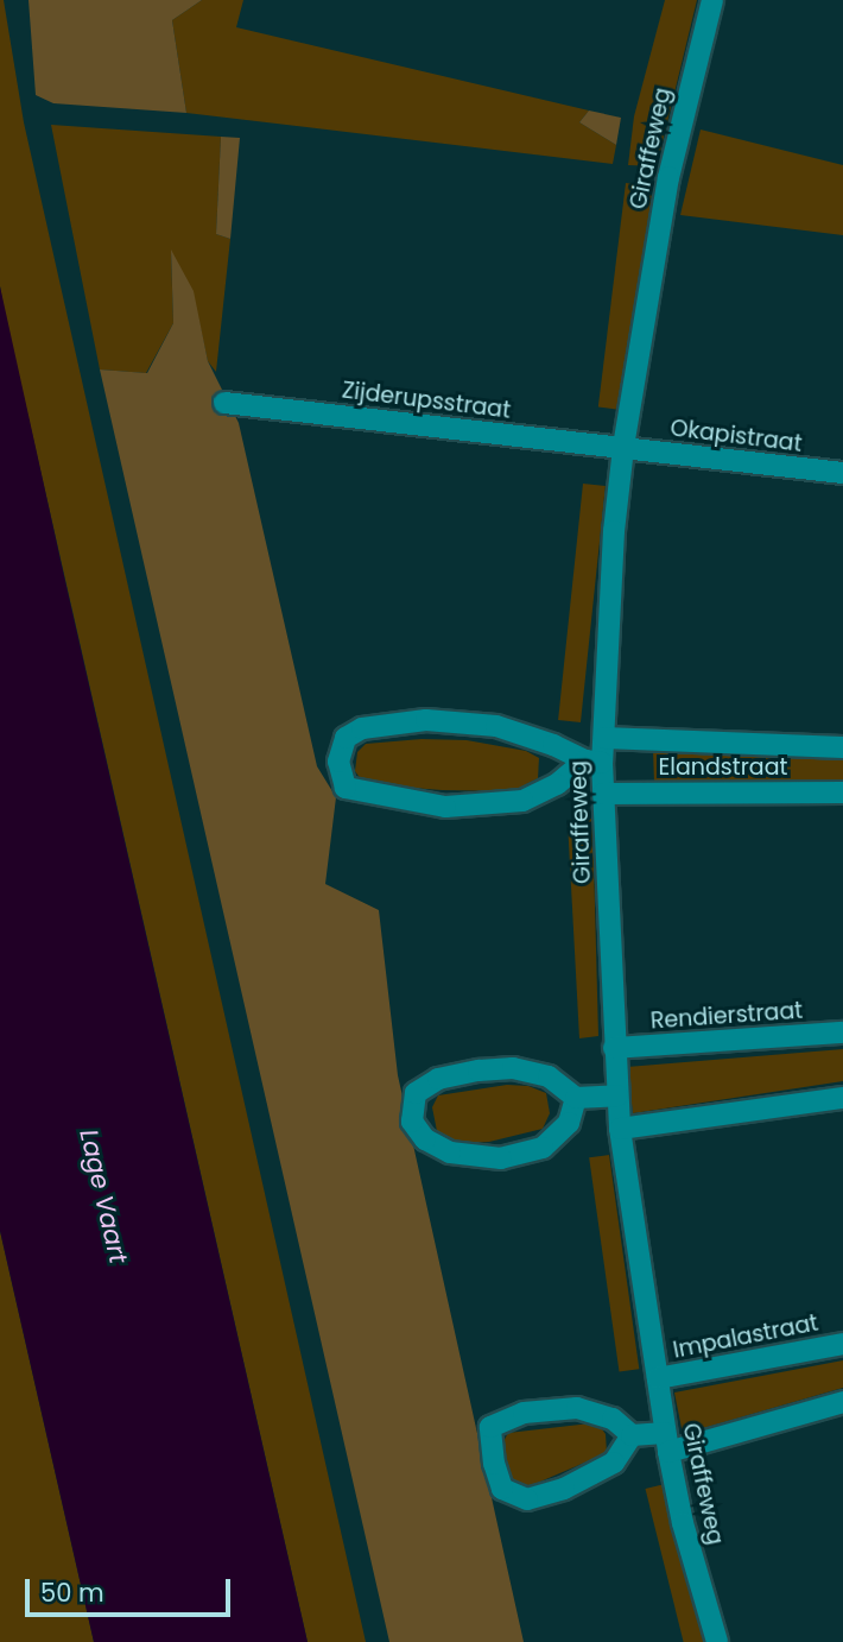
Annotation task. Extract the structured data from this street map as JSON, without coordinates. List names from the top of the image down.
{
  "streets": {
    "street": [
      "Giraffeweg",
      "Zijderupsstraat",
      "Okapistraat",
      "Elandstraat",
      "Rendierstraat",
      "Impalastraat"
    ]
  },
  "crossings": [
    ["Giraffeweg", "Zijderupsstraat"],
    ["Giraffeweg", "Okapistraat"],
    ["Giraffeweg", "Elandstraat"],
    ["Giraffeweg", "Rendierstraat"],
    ["Giraffeweg", "Impalastraat"],
    ["Zijderupsstraat", "Okapistraat"]
  ],
  "water": ["Lage Vaart"],
  "scale_bar": "50 m"
}
